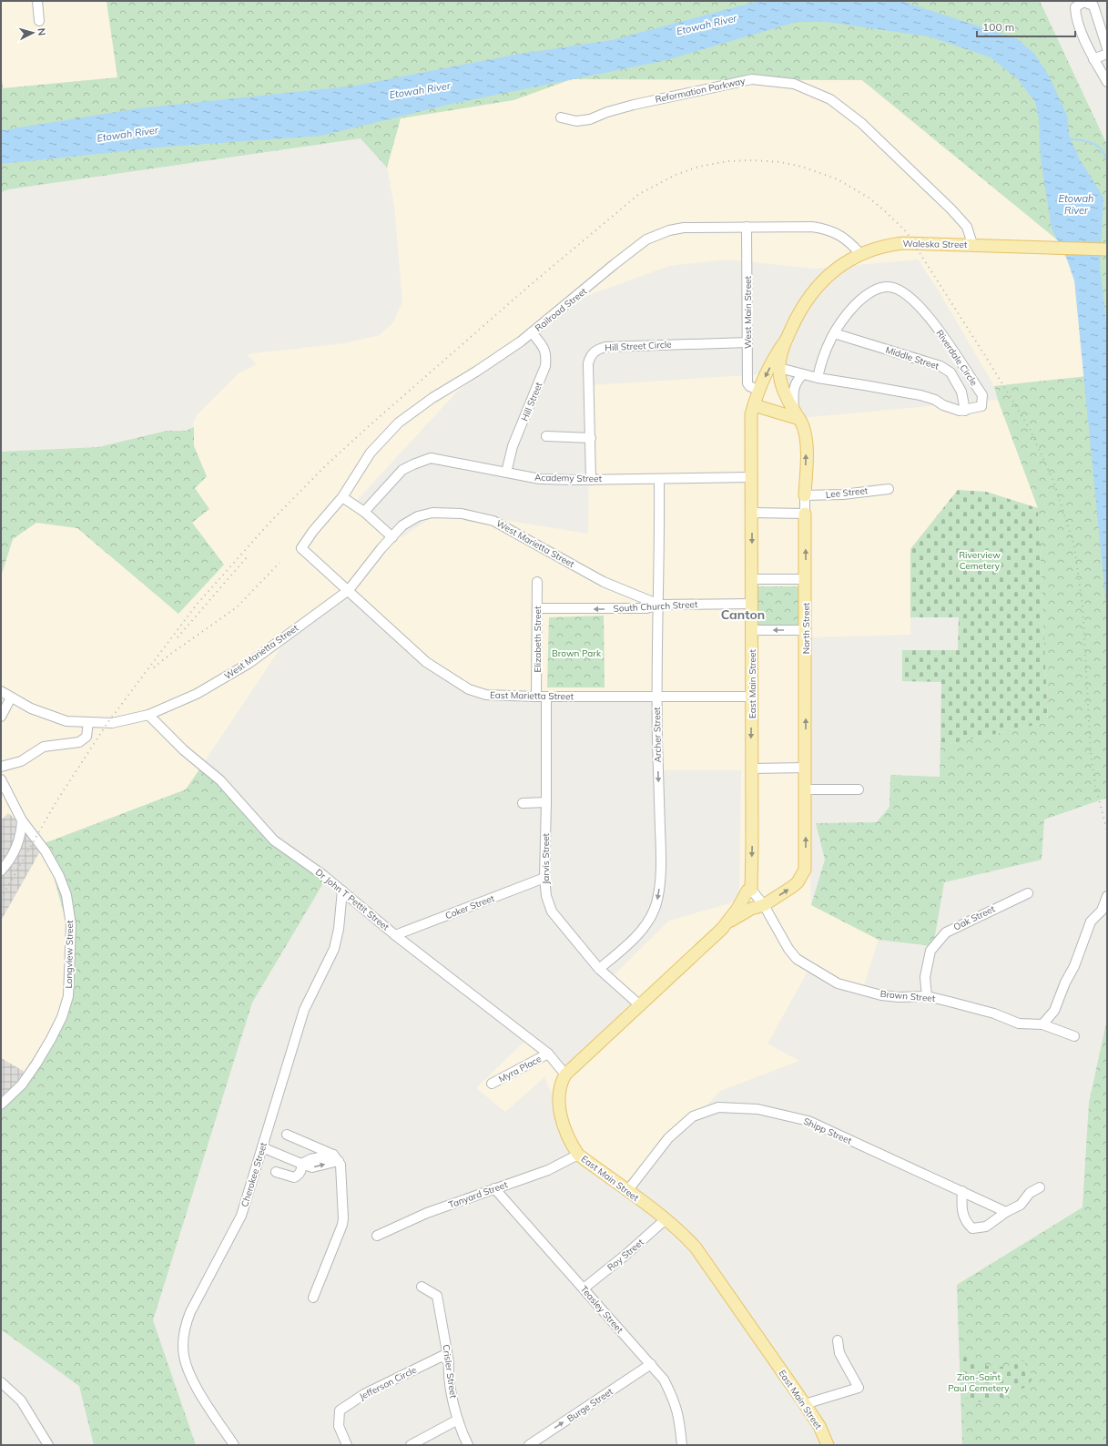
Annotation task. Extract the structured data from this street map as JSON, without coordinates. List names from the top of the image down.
{
  "streets": {
    "main road": ["Waleska Street", "North Street", "East Main Street"],
    "street": [
      "Reformation Parkway",
      "Railroad Street",
      "West Main Street",
      "Hill Street Circle",
      "Middle Street",
      "Riverdale Circle",
      "Hill Street",
      "Academy Street",
      "Lee Street",
      "West Marietta Street",
      "South Church Street",
      "Elizabeth Street",
      "East Marietta Street",
      "Archer Street",
      "Jarvis Street",
      "Dr John T Pettit Street",
      "Coker Street",
      "Oak Street",
      "Longview Street",
      "Brown Street",
      "Myra Place",
      "Shipp Street",
      "Cherokee Street",
      "Tanyard Street",
      "Roy Street",
      "Teasley Street",
      "Crisler Street",
      "Jefferson Circle",
      "Burge Street"
    ]
  },
  "crossings": [
    ["Reformation Parkway", "Waleska Street"],
    ["Waleska Street", "Railroad Street"],
    ["Waleska Street", "North Street"],
    ["Railroad Street", "West Main Street"],
    ["Railroad Street", "Hill Street"],
    ["Railroad Street", "West Marietta Street"],
    ["Railroad Street", "East Marietta Street"],
    ["West Main Street", "Hill Street Circle"],
    ["Hill Street Circle", "Academy Street"],
    ["Middle Street", "Riverdale Circle"],
    ["Hill Street", "Academy Street"],
    ["Academy Street", "East Main Street"],
    ["Academy Street", "Archer Street"],
    ["Lee Street", "North Street"],
    ["West Marietta Street", "South Church Street"],
    ["West Marietta Street", "East Marietta Street"],
    ["West Marietta Street", "Archer Street"],
    ["West Marietta Street", "Dr John T Pettit Street"],
    ["South Church Street", "Elizabeth Street"],
    ["South Church Street", "East Main Street"],
    ["South Church Street", "Archer Street"],
    ["North Street", "Brown Street"],
    ["Elizabeth Street", "East Marietta Street"],
    ["East Main Street", "East Marietta Street"],
    ["East Main Street", "Dr John T Pettit Street"],
    ["East Main Street", "Shipp Street"],
    ["East Main Street", "Tanyard Street"],
    ["East Main Street", "Roy Street"],
    ["East Marietta Street", "Archer Street"],
    ["East Marietta Street", "Jarvis Street"],
    ["Archer Street", "Jarvis Street"],
    ["Jarvis Street", "Coker Street"],
    ["Dr John T Pettit Street", "Coker Street"],
    ["Dr John T Pettit Street", "Myra Place"],
    ["Dr John T Pettit Street", "Cherokee Street"],
    ["Oak Street", "Brown Street"],
    ["Tanyard Street", "Teasley Street"],
    ["Roy Street", "Teasley Street"],
    ["Teasley Street", "Burge Street"],
    ["Crisler Street", "Jefferson Circle"]
  ],
  "one_way": [
    "South Church Street",
    "North Street",
    "Archer Street",
    "Burge Street"
  ],
  "districts": ["Canton"],
  "water": ["Etowah River"],
  "parks": ["Riverview Cemetery", "Brown Park", "Zion-Saint Paul Cemetery"],
  "scale_bar": "100 m",
  "north": "right"
}
